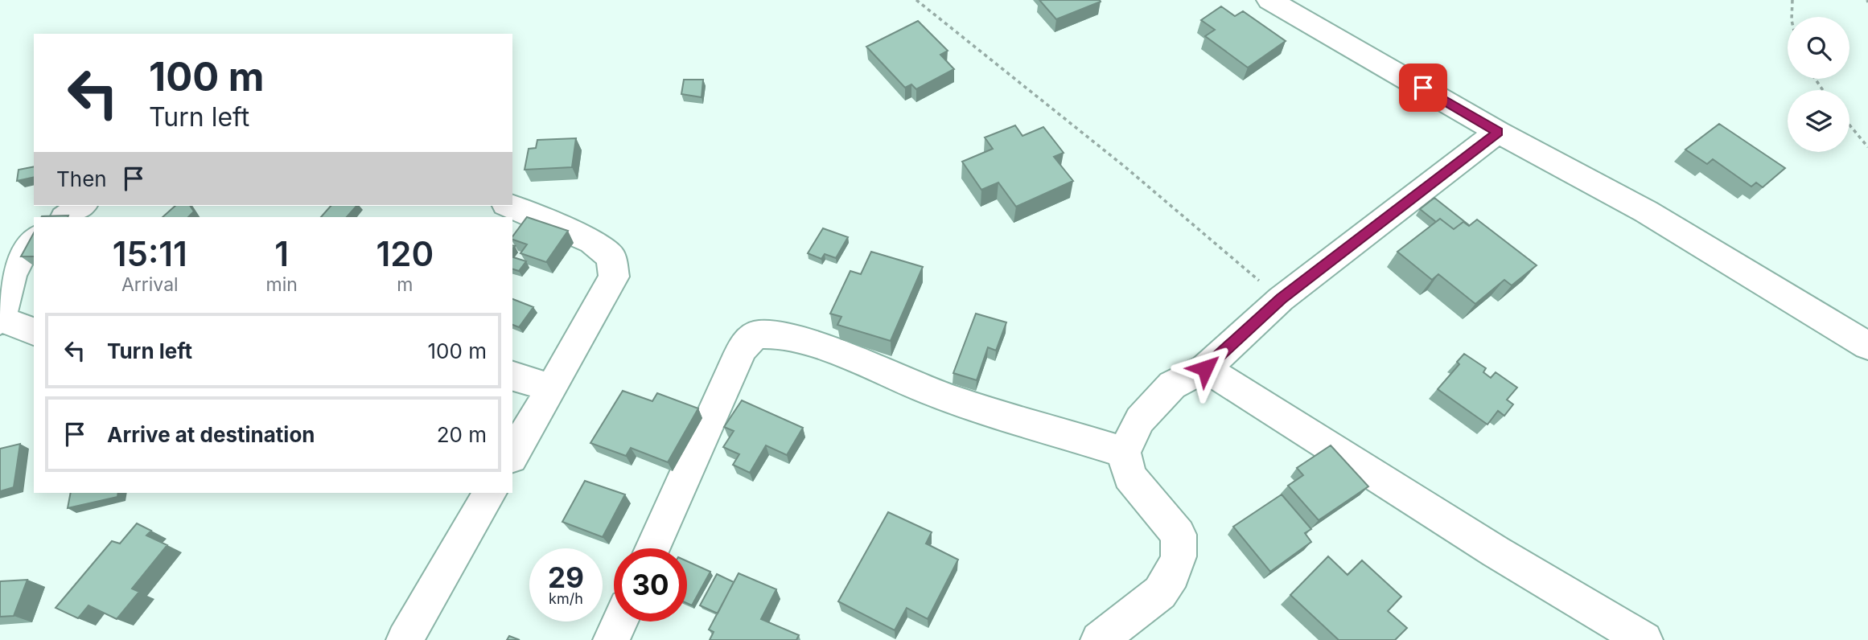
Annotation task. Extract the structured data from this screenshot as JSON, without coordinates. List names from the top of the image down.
{
  "page": {
    "turn": ["100 m", "Turn left"],
    "then": "Then",
    "eta": [
      "15:11",
      "Arrival",
      "1",
      "min",
      "120",
      "m"
    ],
    "list": [
      {
        "name": "Turn left",
        "value": "100 m"
      },
      {
        "name": "Arrive at destination",
        "value": "20 m"
      }
    ],
    "speed": "29 km/h",
    "limit": "30"
  }
}
